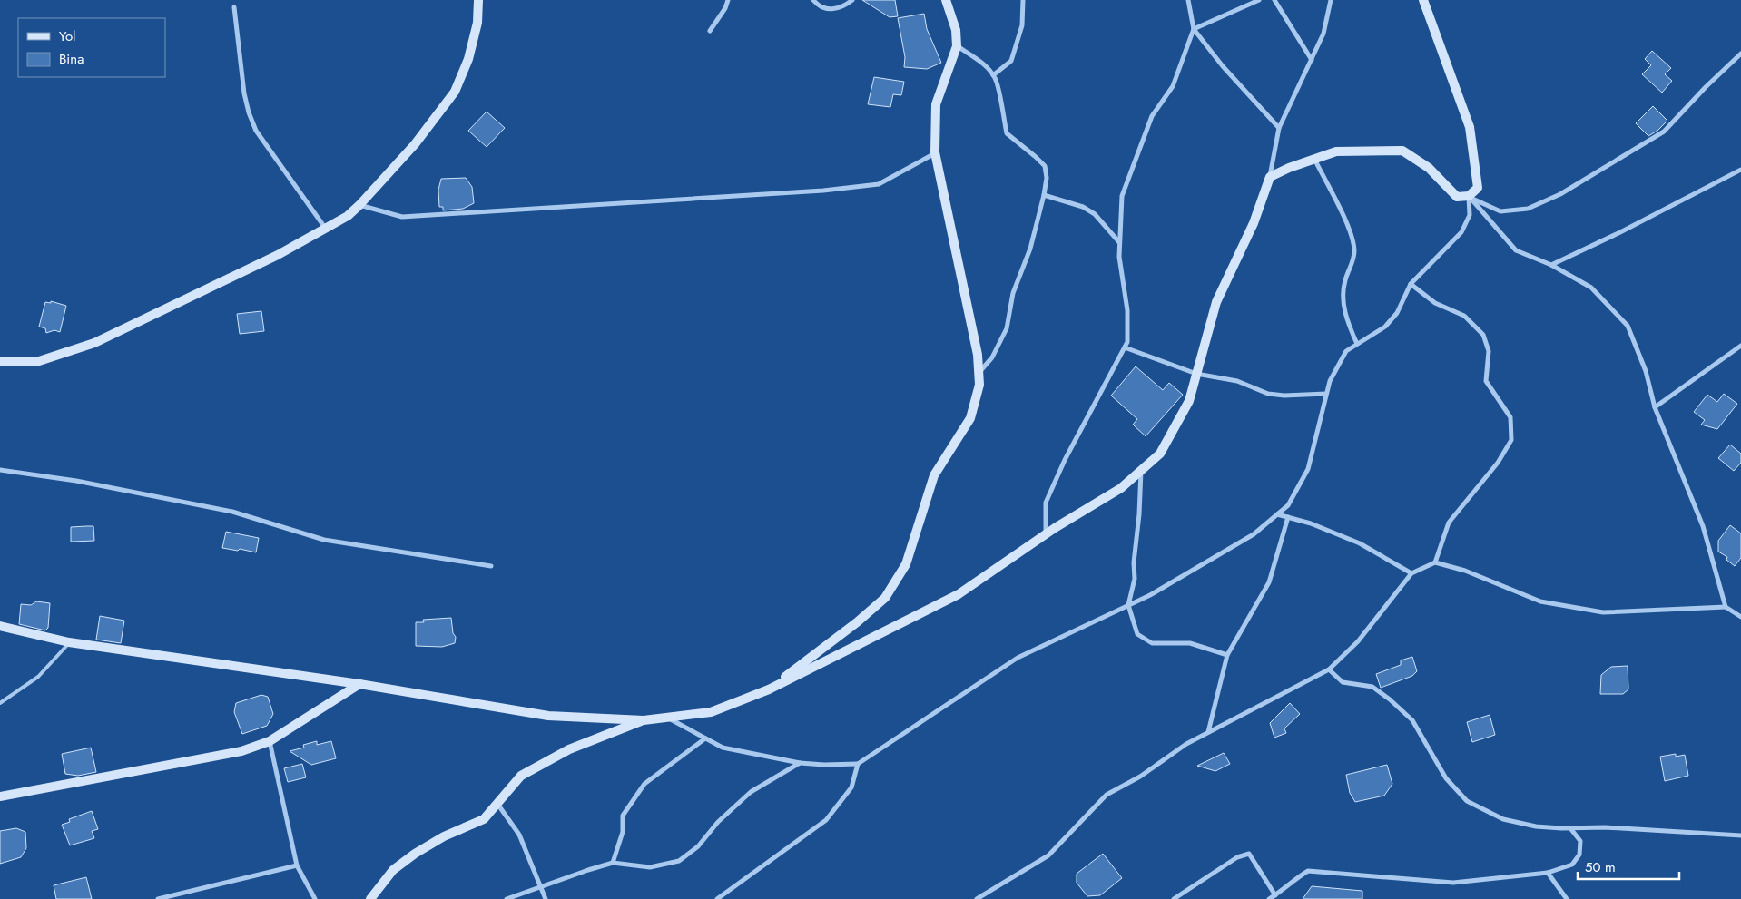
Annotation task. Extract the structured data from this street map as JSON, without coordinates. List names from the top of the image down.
{
  "legend": ["Yol", "Bina"],
  "scale_bar": "50 m"
}
